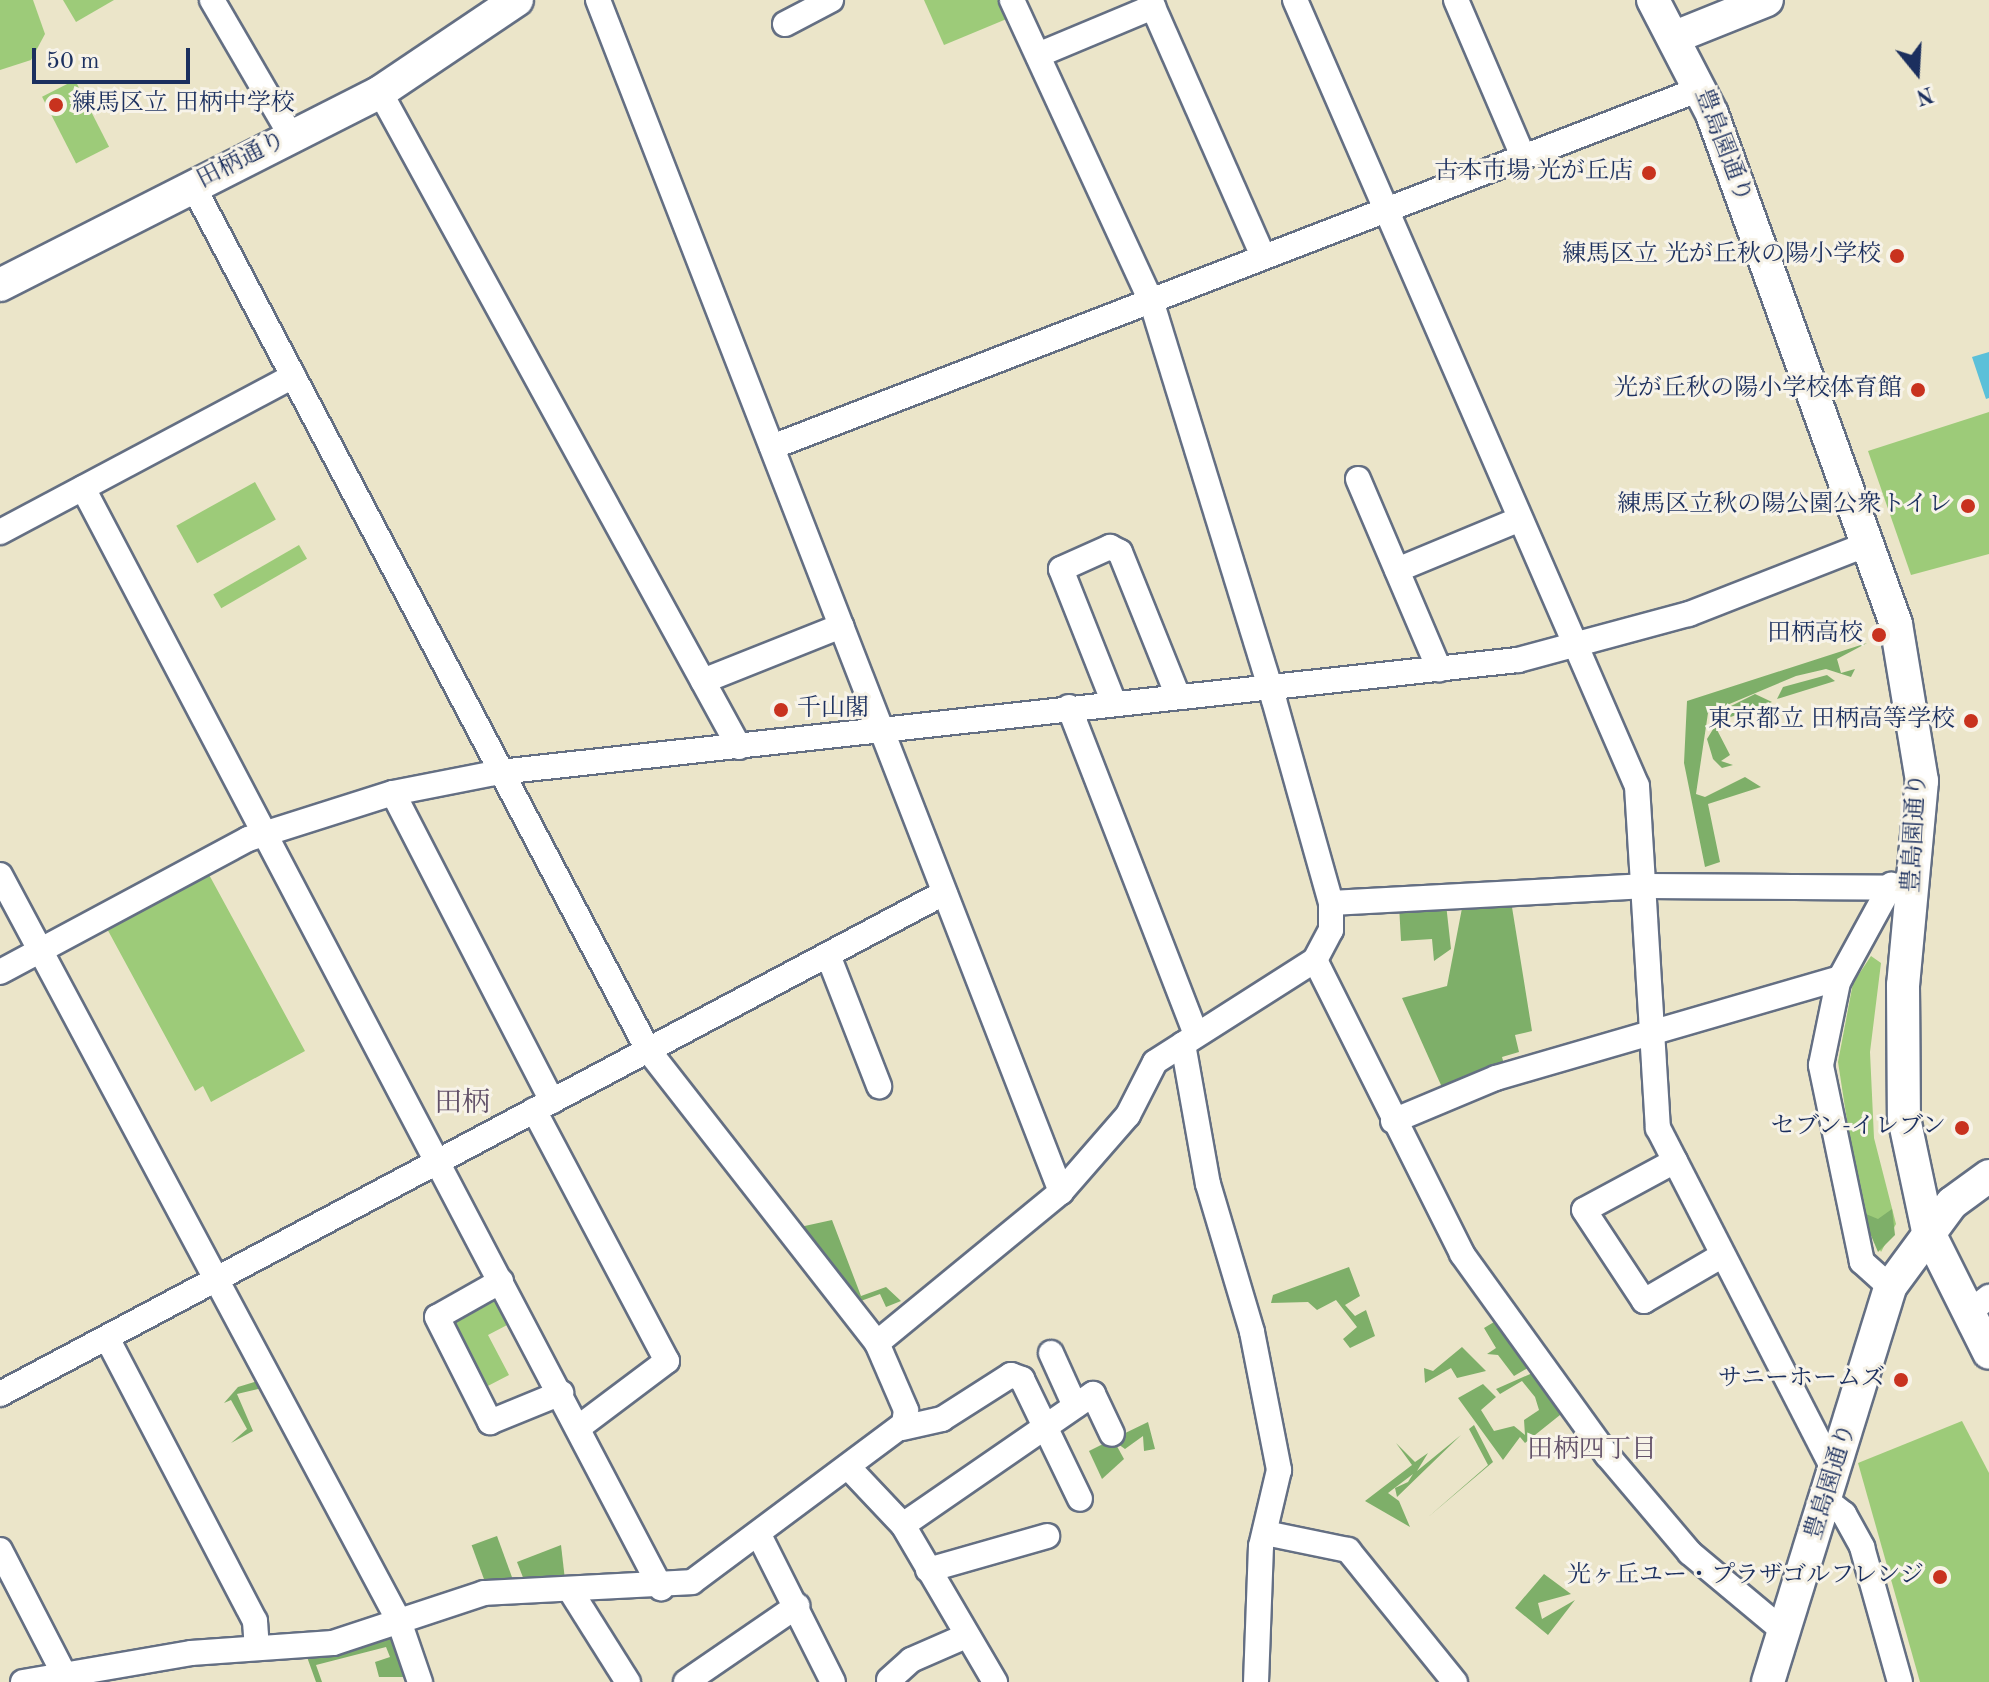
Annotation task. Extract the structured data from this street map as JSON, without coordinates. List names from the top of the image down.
{
  "streets": {
    "street": ["豊島園通り", "田柄通り"]
  },
  "districts": ["田柄", "田柄四丁目"],
  "places": [
    "練馬区立 田柄中学校",
    "古本市場 光が丘店",
    "練馬区立 光が丘秋の陽小学校",
    "光が丘秋の陽小学校体育館",
    "練馬区立秋の陽公園公衆トイレ",
    "田柄高校",
    "千山閣",
    "東京都立 田柄高等学校",
    "セブン-イレブン",
    "サニーホームズ",
    "光ヶ丘ユー・プラザゴルフレンジ"
  ],
  "scale_bar": "50 m",
  "north": "bottom"
}
